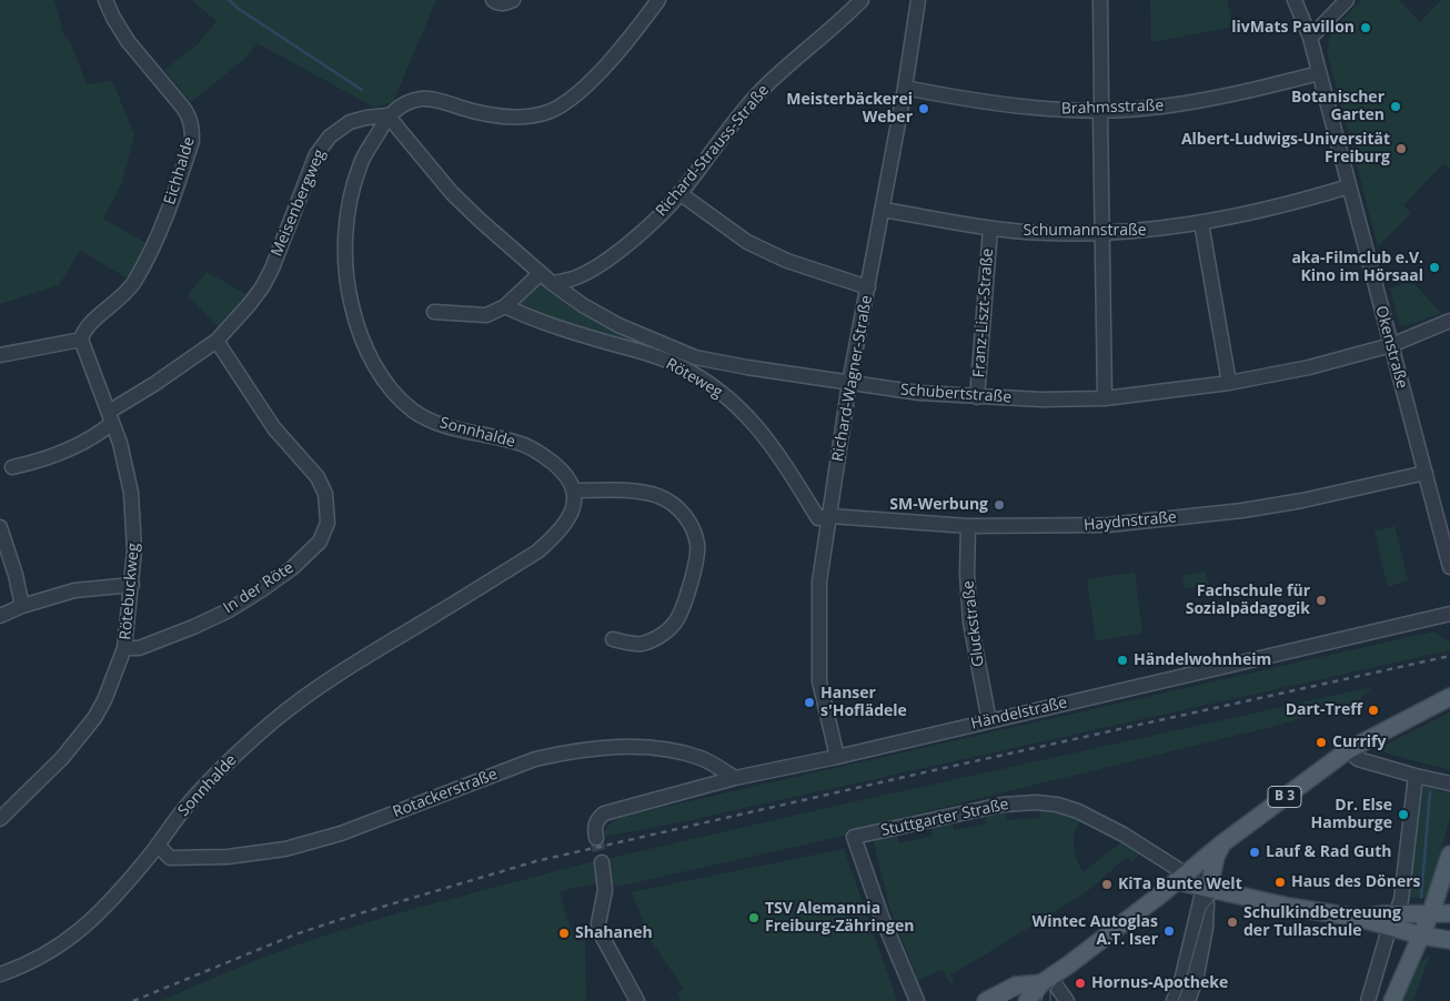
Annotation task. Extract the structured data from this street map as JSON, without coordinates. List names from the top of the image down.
{
  "streets": {
    "main road": ["B 3"],
    "street": [
      "Brahmsstraße",
      "Richard-Strauss-Straße",
      "Eichhalde",
      "Meisenbergweg",
      "Schumannstraße",
      "Franz-Liszt-Straße",
      "Okenstraße",
      "Röteweg",
      "Richard-Wagner-Straße",
      "Schubertstraße",
      "Sonnhalde",
      "Haydnstraße",
      "In der Röte",
      "Rötebuckweg",
      "Gluckstraße",
      "Händelstraße",
      "Rotackerstraße",
      "Stuttgarter Straße"
    ]
  },
  "crossings": [
    ["Brahmsstraße", "Okenstraße"],
    ["Brahmsstraße", "Richard-Wagner-Straße"],
    ["Richard-Strauss-Straße", "Schubertstraße"],
    ["Eichhalde", "Rötebuckweg"],
    ["Meisenbergweg", "Sonnhalde"],
    ["Meisenbergweg", "In der Röte"],
    ["Meisenbergweg", "Rötebuckweg"],
    ["Schumannstraße", "Franz-Liszt-Straße"],
    ["Schumannstraße", "Okenstraße"],
    ["Schumannstraße", "Richard-Wagner-Straße"],
    ["Franz-Liszt-Straße", "Schubertstraße"],
    ["Okenstraße", "Schubertstraße"],
    ["Okenstraße", "Haydnstraße"],
    ["Röteweg", "Richard-Wagner-Straße"],
    ["Röteweg", "Haydnstraße"],
    ["Richard-Wagner-Straße", "Schubertstraße"],
    ["Richard-Wagner-Straße", "Haydnstraße"],
    ["Richard-Wagner-Straße", "Händelstraße"],
    ["Sonnhalde", "Rotackerstraße"],
    ["Haydnstraße", "Gluckstraße"],
    ["In der Röte", "Rötebuckweg"],
    ["Gluckstraße", "Händelstraße"],
    ["Händelstraße", "Rotackerstraße"],
    ["B 3", "Stuttgarter Straße"]
  ],
  "places": [
    "livMats Pavillon",
    "Botanischer Garten",
    "Meisterbäckerei Weber",
    "Albert-Ludwigs-Universität Freiburg",
    "aka-Filmclub e.V. Kino im Hörsaal",
    "SM-Werbung",
    "Fachschule für Sozialpädagogik",
    "Händelwohnheim",
    "Hanser s'Hoflädele",
    "Dart-Treff",
    "Currify",
    "Dr. Else Hamburge",
    "Lauf & Rad Guth",
    "Haus des Döners",
    "KiTa Bunte Welt",
    "TSV Alemannia Freiburg-Zähringen",
    "Schulkindbetreuung der Tullaschule",
    "Wintec Autoglas A.T. Iser",
    "Shahaneh",
    "Hornus-Apotheke"
  ]
}
